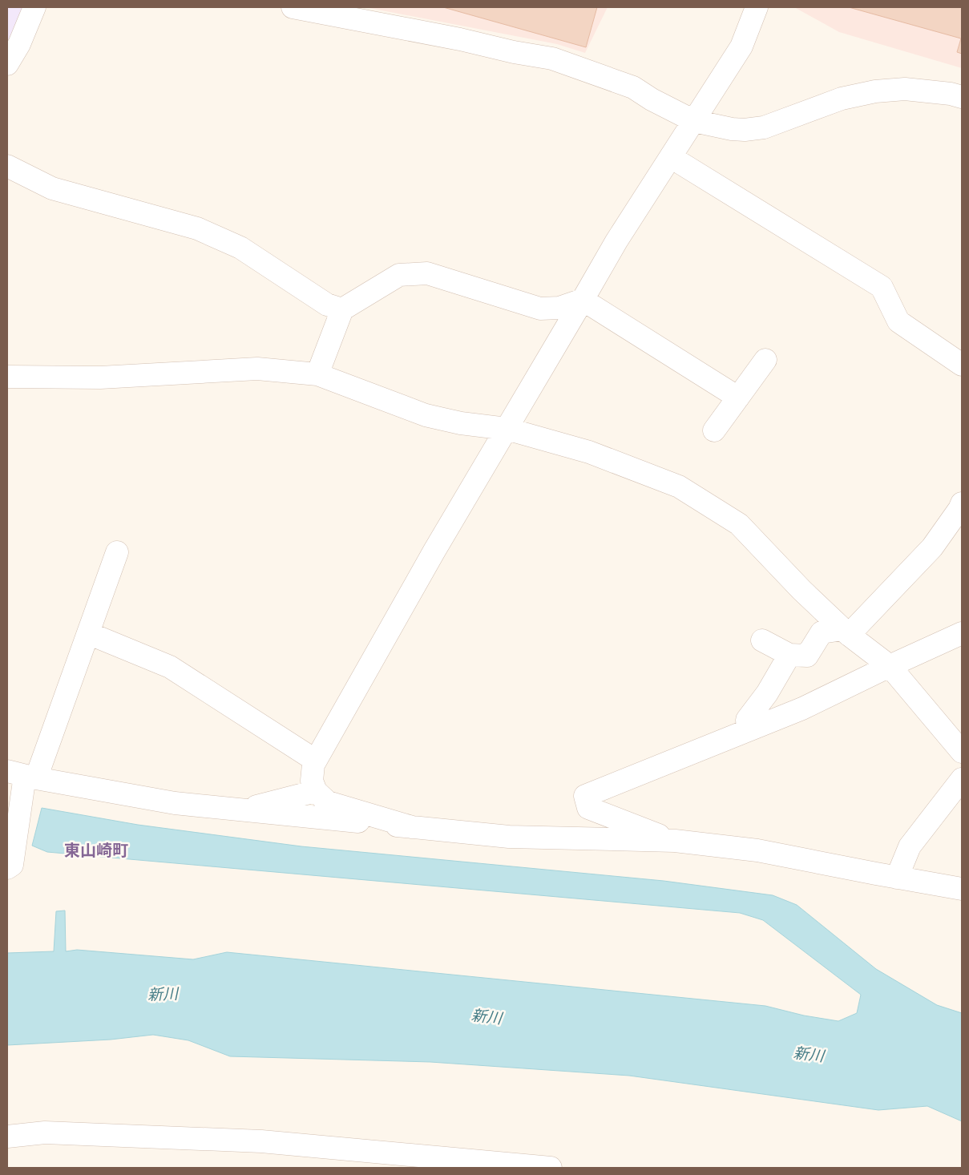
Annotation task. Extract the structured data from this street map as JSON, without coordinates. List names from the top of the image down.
{
  "districts": ["東山崎町"],
  "water": ["新川"]
}
